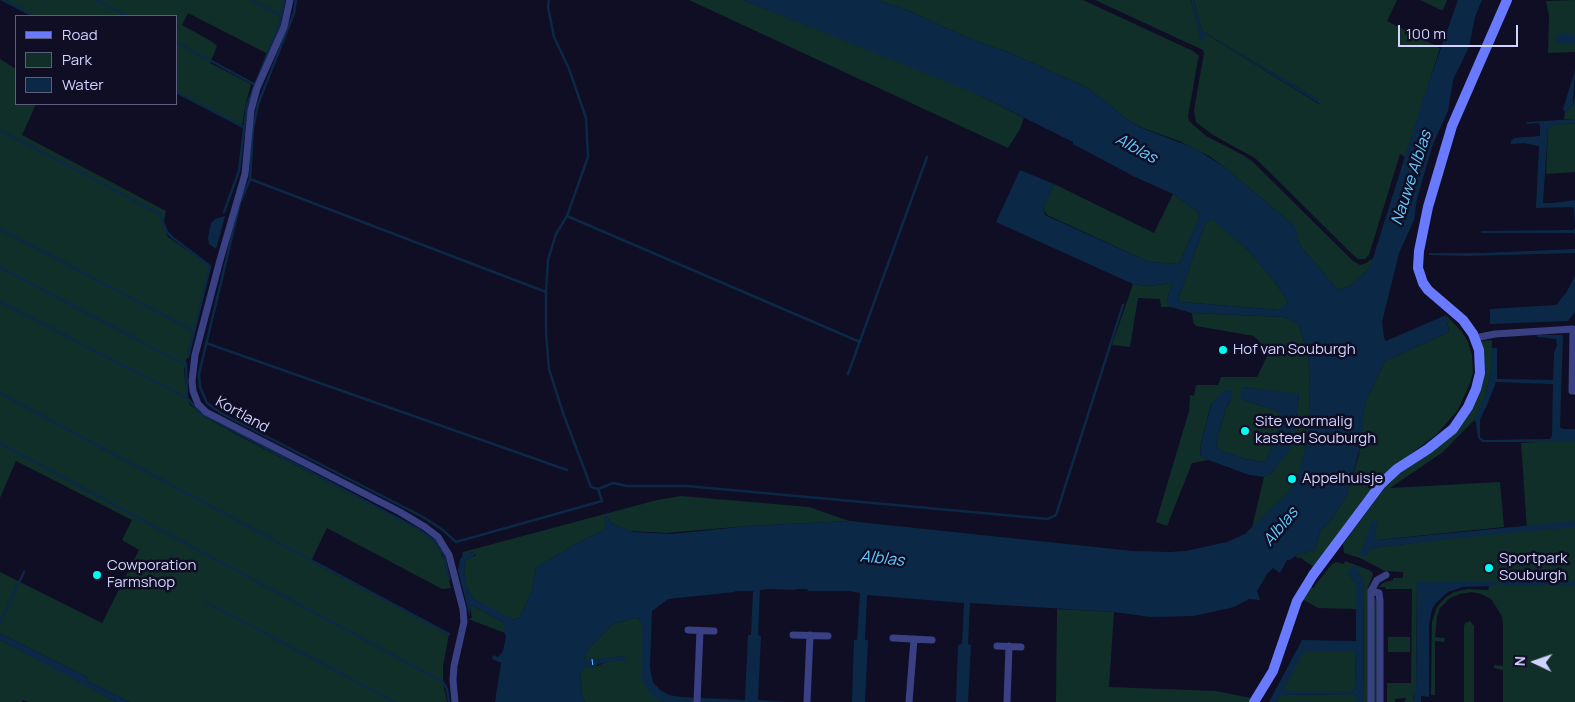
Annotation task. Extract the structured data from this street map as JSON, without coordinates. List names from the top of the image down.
{
  "streets": {
    "street": ["Kortland"]
  },
  "water": ["Alblas", "Nauwe Alblas"],
  "places": [
    "Hof van Souburgh",
    "Site voormalig kasteel Souburgh",
    "Appelhuisje",
    "Sportpark Souburgh",
    "Cowporation Farmshop"
  ],
  "legend": ["Road", "Park", "Water"],
  "scale_bar": "100 m",
  "north": "left"
}
